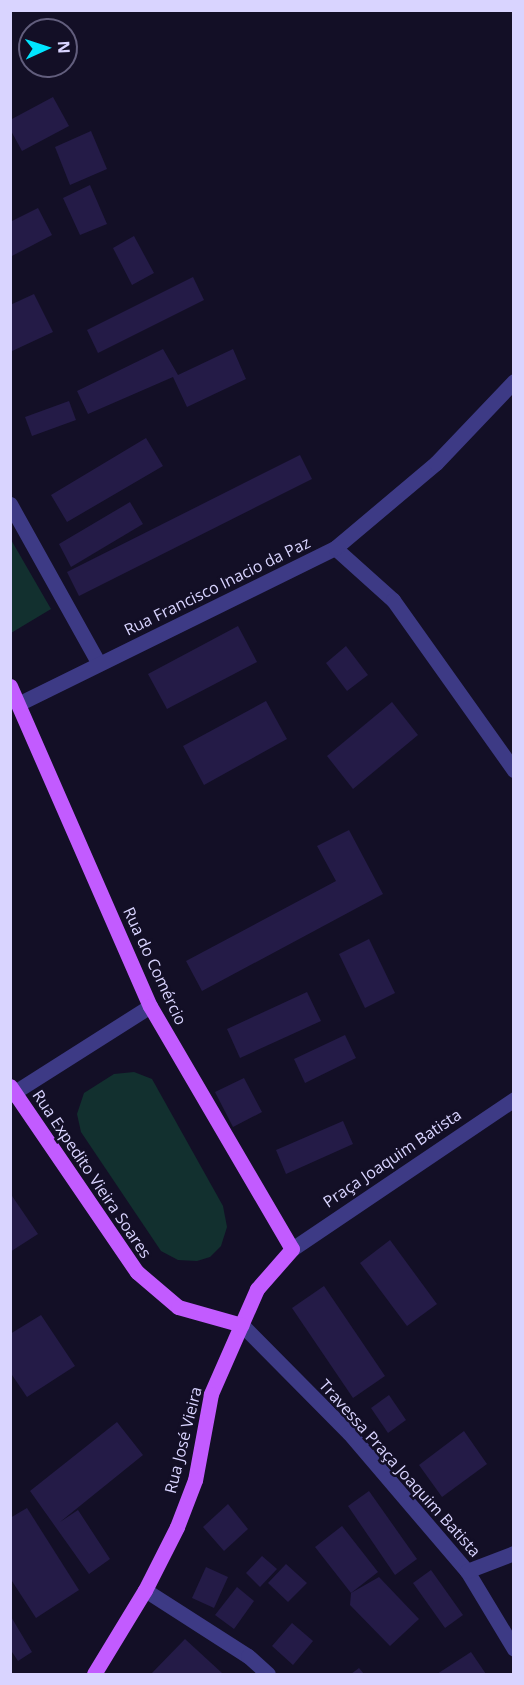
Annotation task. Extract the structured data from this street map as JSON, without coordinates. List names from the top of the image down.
{
  "streets": {
    "main road": ["Rua do Comércio", "Rua Expedito Vieira Soares", "Rua José Vieira"],
    "street": ["Rua Francisco Inacio da Paz", "Praça Joaquim Batista", "Travessa Praça Joaquim Batista"]
  },
  "crossings": [
    ["Rua Francisco Inacio da Paz", "Rua do Comércio"],
    ["Rua do Comércio", "Praça Joaquim Batista"],
    ["Rua do Comércio", "Rua José Vieira"],
    ["Praça Joaquim Batista", "Rua José Vieira"],
    ["Rua Expedito Vieira Soares", "Rua José Vieira"],
    ["Rua Expedito Vieira Soares", "Travessa Praça Joaquim Batista"],
    ["Rua José Vieira", "Travessa Praça Joaquim Batista"]
  ],
  "north": "right"
}
